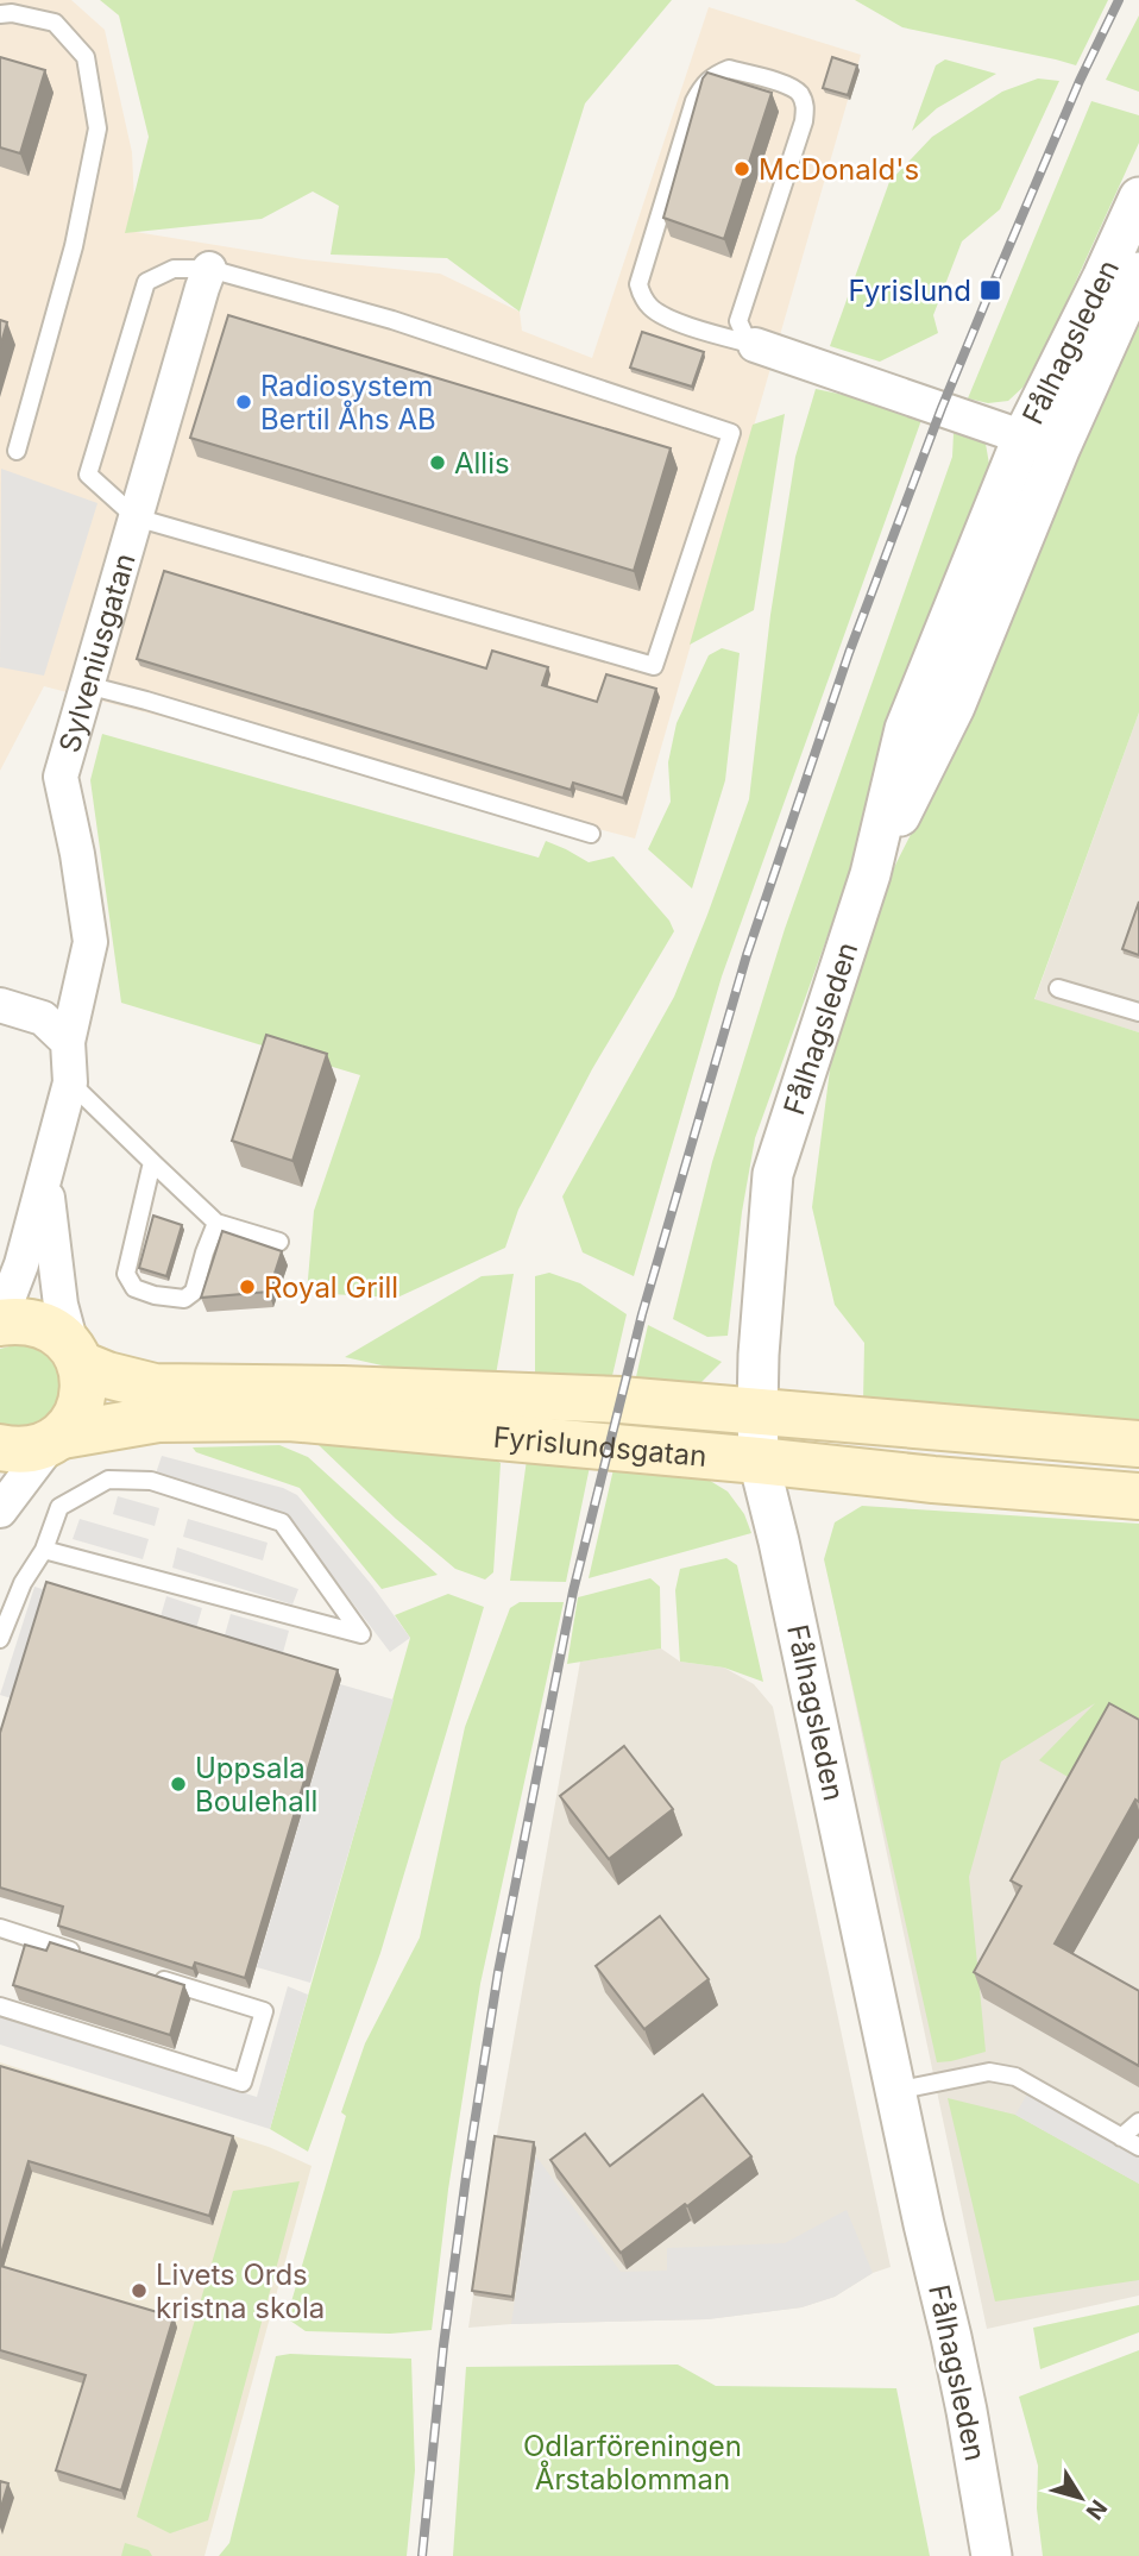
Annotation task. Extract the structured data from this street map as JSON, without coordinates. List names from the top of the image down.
{
  "streets": {
    "main road": ["Fyrislundsgatan"],
    "street": ["Fålhagsleden", "Sylveniusgatan"]
  },
  "crossings": [
    ["Fålhagsleden", "Fyrislundsgatan"],
    ["Sylveniusgatan", "Fyrislundsgatan"]
  ],
  "parks": ["Odlarföreningen Årstablomman"],
  "places": {
    "other": [
      "McDonald's",
      "Radiosystem Bertil Åhs AB",
      "Allis",
      "Royal Grill",
      "Uppsala Boulehall",
      "Livets Ords kristna skola"
    ],
    "transit": ["Fyrislund"]
  },
  "north": "bottom right"
}
